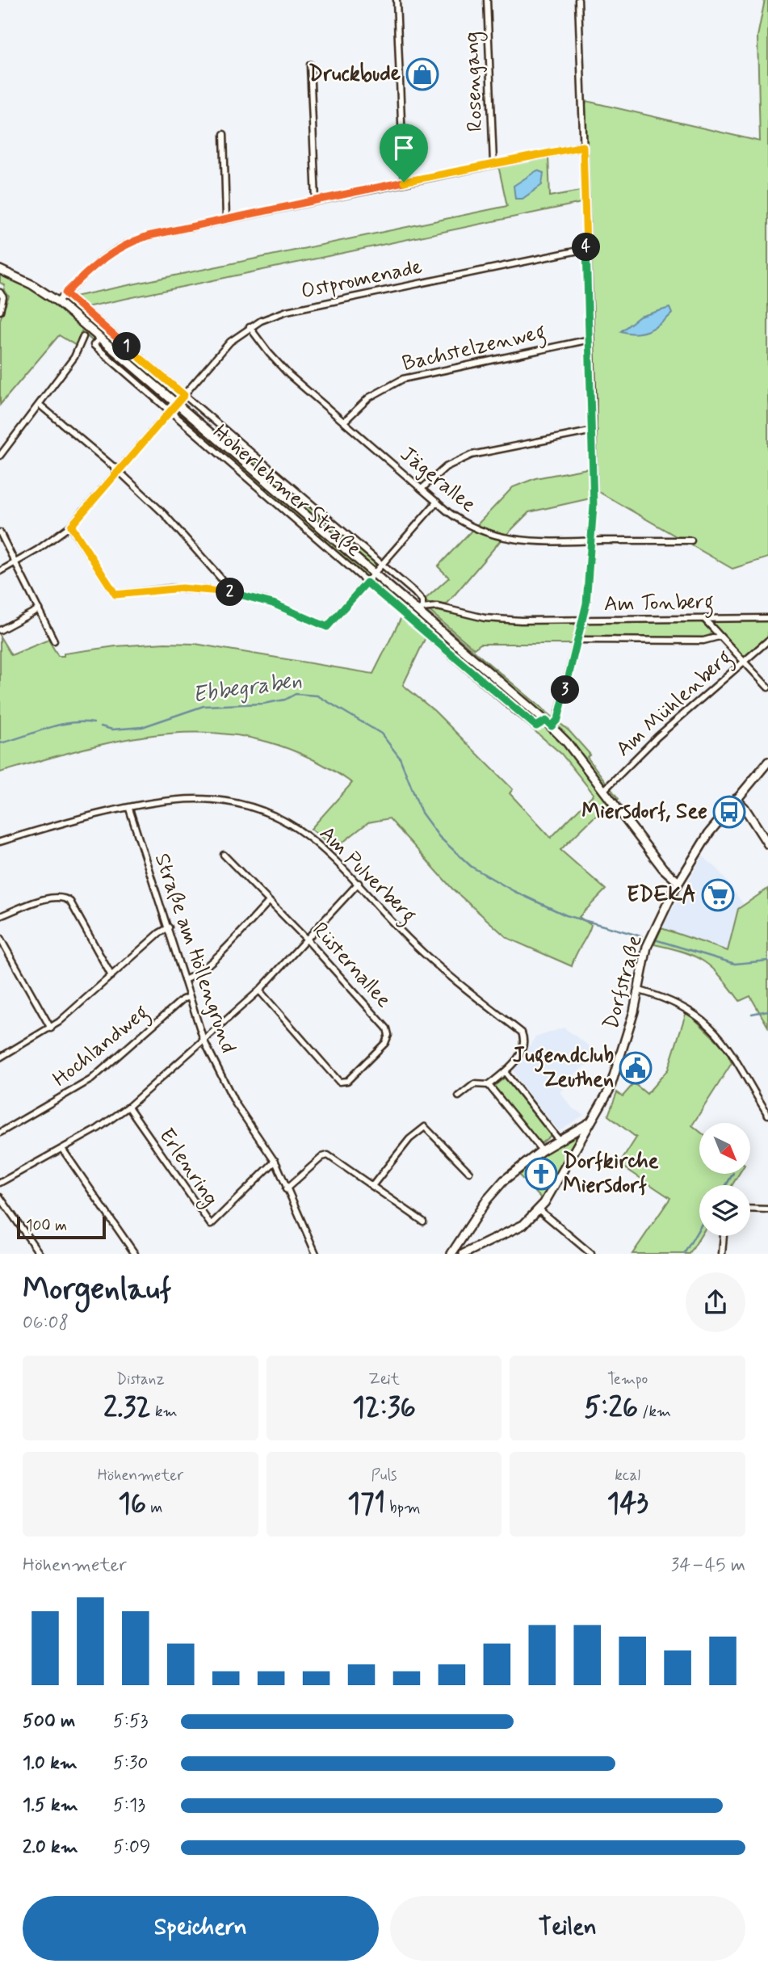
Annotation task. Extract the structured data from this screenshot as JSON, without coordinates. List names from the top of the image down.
{
  "streets": {
    "street": [
      "Rosengang",
      "Ostpromenade",
      "Bachstelzenweg",
      "Jägerallee",
      "Hoherlehmer Straße",
      "Am Tonberg",
      "Am Mühlenberg",
      "Am Pulverberg",
      "Straße am Höllengrund",
      "Rüsternallee",
      "Dorfstraße",
      "Hochlandweg",
      "Erlenring"
    ]
  },
  "crossings": [
    ["Ostpromenade", "Jägerallee"],
    ["Ostpromenade", "Hoherlehmer Straße"],
    ["Bachstelzenweg", "Jägerallee"],
    ["Hoherlehmer Straße", "Am Tonberg"],
    ["Hoherlehmer Straße", "Am Mühlenberg"],
    ["Hoherlehmer Straße", "Dorfstraße"],
    ["Am Pulverberg", "Straße am Höllengrund"],
    ["Straße am Höllengrund", "Hochlandweg"],
    ["Straße am Höllengrund", "Erlenring"]
  ],
  "water": ["Ebbegraben"],
  "places": {
    "shop": ["Druckbude"],
    "bus stop": ["Miersdorf, See"],
    "supermarket": ["EDEKA"],
    "public building": ["Jugendclub Zeuthen"],
    "church": ["Dorfkirche Miersdorf"]
  },
  "scale_bar": "100 m",
  "north": "bottom right",
  "page": {
    "pins": [
      "4",
      "1",
      "2",
      "3"
    ],
    "scale": "100 m",
    "heading": ["Morgenlauf", "06:08"],
    "stats": [
      ["Distanz", "2.32 km"],
      ["Zeit", "12:36"],
      ["Tempo", "5:26 /km"],
      ["Höhenmeter", "16 m"],
      ["Puls", "171 bpm"],
      ["kcal", "143"]
    ],
    "chart": ["Höhenmeter", "34–45 m"],
    "list": [
      {
        "name": "500 m",
        "note": "5:53"
      },
      {
        "name": "1.0 km",
        "note": "5:30"
      },
      {
        "name": "1.5 km",
        "note": "5:13"
      },
      {
        "name": "2.0 km",
        "note": "5:09"
      }
    ],
    "buttons": ["Speichern", "Teilen"]
  }
}
